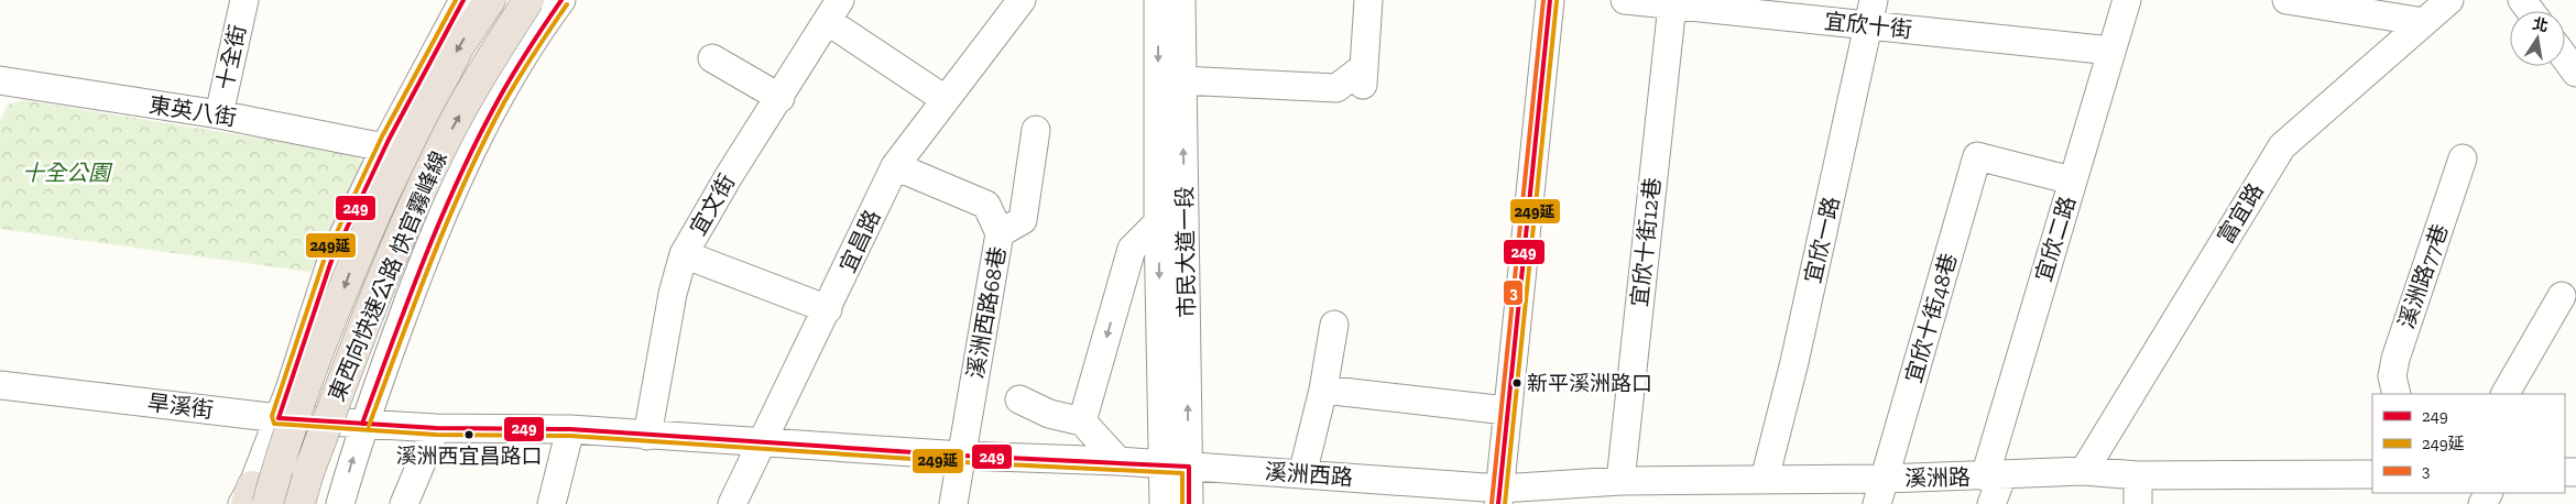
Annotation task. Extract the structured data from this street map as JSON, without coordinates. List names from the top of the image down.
{
  "streets": {
    "highway": ["東西向快速公路 快官霧峰線"],
    "street": [
      "宜欣十街",
      "十全街",
      "東英八街",
      "宜文街",
      "富宜路",
      "宜欣二路",
      "宜欣一路",
      "宜昌路",
      "宜欣十街12巷",
      "市民大道一段",
      "溪洲路77巷",
      "溪洲西路68巷",
      "宜欣十街48巷",
      "旱溪街",
      "溪洲西路",
      "溪洲路"
    ]
  },
  "crossings": [
    ["宜欣十街", "宜欣二路"],
    ["宜欣十街", "宜欣一路"],
    ["宜欣十街", "宜欣十街12巷"],
    ["十全街", "東英八街"],
    ["宜文街", "溪洲西路"],
    ["富宜路", "溪洲路"],
    ["宜欣二路", "宜欣十街48巷"],
    ["宜欣二路", "溪洲路"],
    ["宜欣一路", "溪洲路"],
    ["宜昌路", "溪洲西路"],
    ["宜欣十街12巷", "溪洲路"],
    ["市民大道一段", "溪洲西路"],
    ["溪洲西路68巷", "溪洲西路"],
    ["宜欣十街48巷", "溪洲路"],
    ["旱溪街", "溪洲西路"],
    ["溪洲西路", "溪洲路"]
  ],
  "parks": ["十全公園"],
  "places": ["新平溪洲路口", "溪洲西宜昌路口"],
  "lines": ["transit line 249", "transit line 249延", "transit line 3"],
  "legend": ["249", "249延", "3"],
  "north": "top"
}
